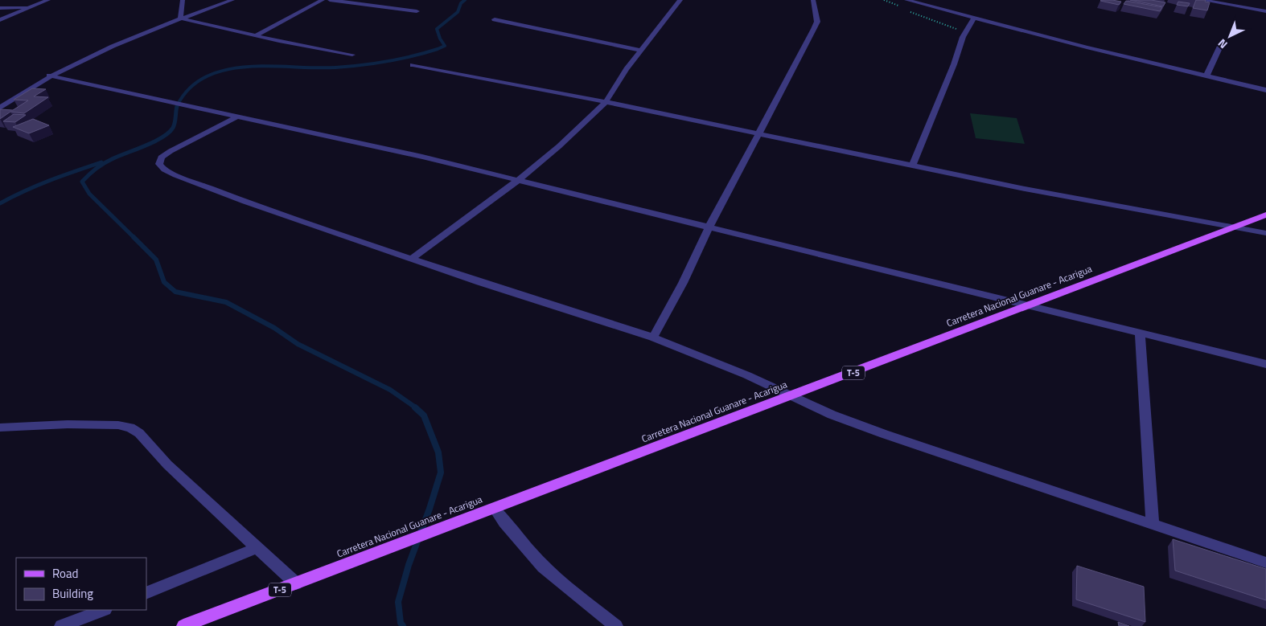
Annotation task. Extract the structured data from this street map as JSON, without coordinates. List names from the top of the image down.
{
  "streets": {
    "main road": ["Carretera Nacional Guanare - Acarigua", "T-5"]
  },
  "legend": ["Road", "Building"],
  "north": "bottom left"
}
